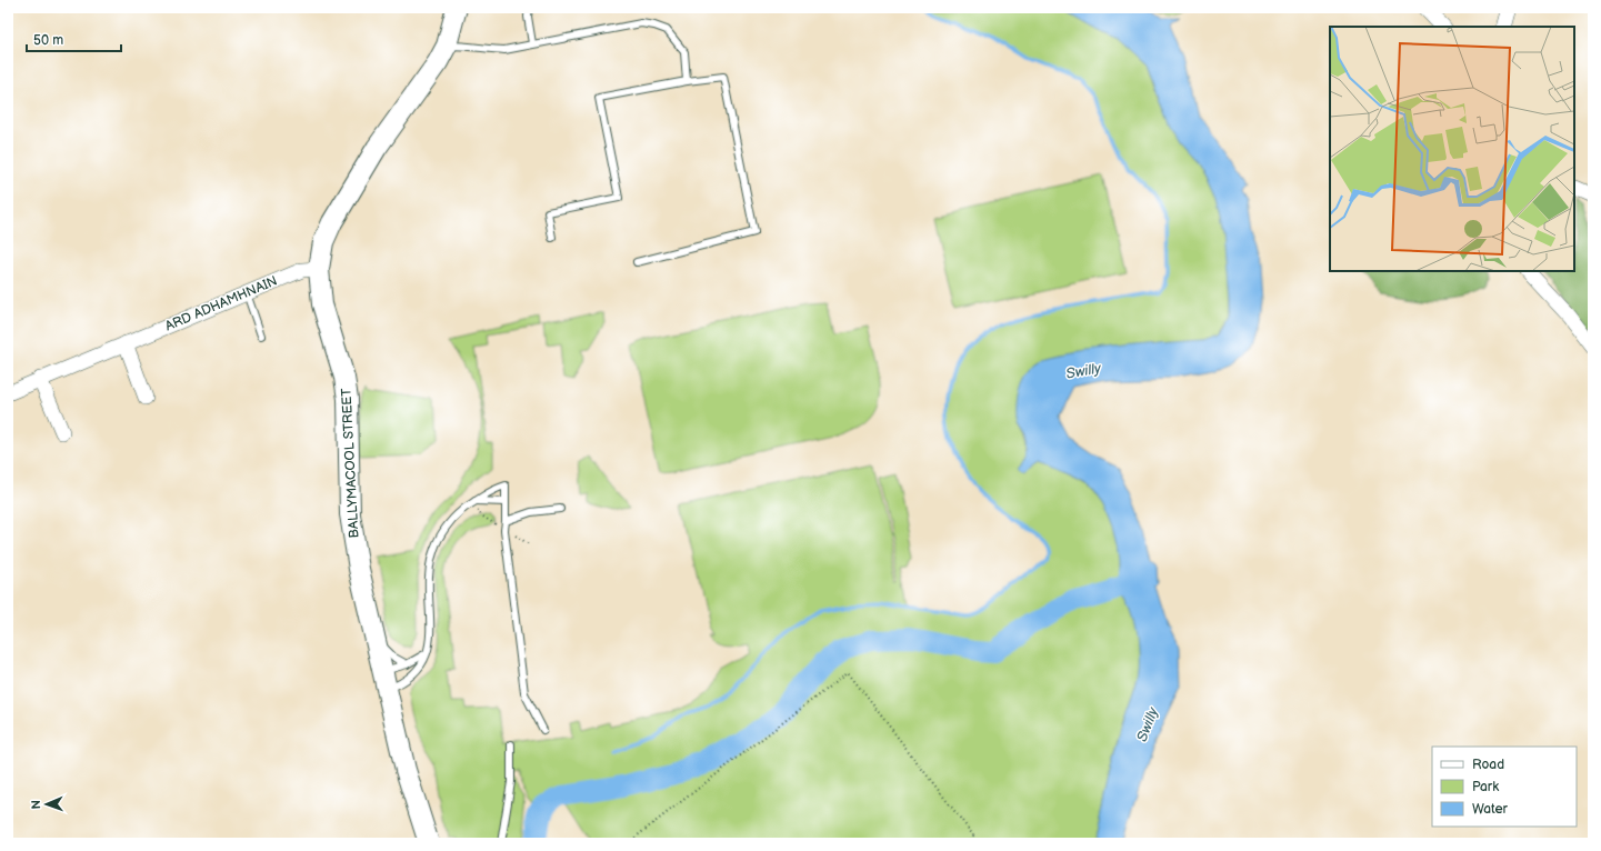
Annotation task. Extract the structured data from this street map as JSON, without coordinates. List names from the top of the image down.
{
  "streets": {
    "main road": ["BALLYMACOOL STREET"],
    "street": ["ARD ADHAMHNAIN"]
  },
  "crossings": [
    ["ARD ADHAMHNAIN", "BALLYMACOOL STREET"]
  ],
  "water": ["Swilly"],
  "legend": ["Road", "Park", "Water"],
  "scale_bar": "50 m",
  "north": "left"
}
